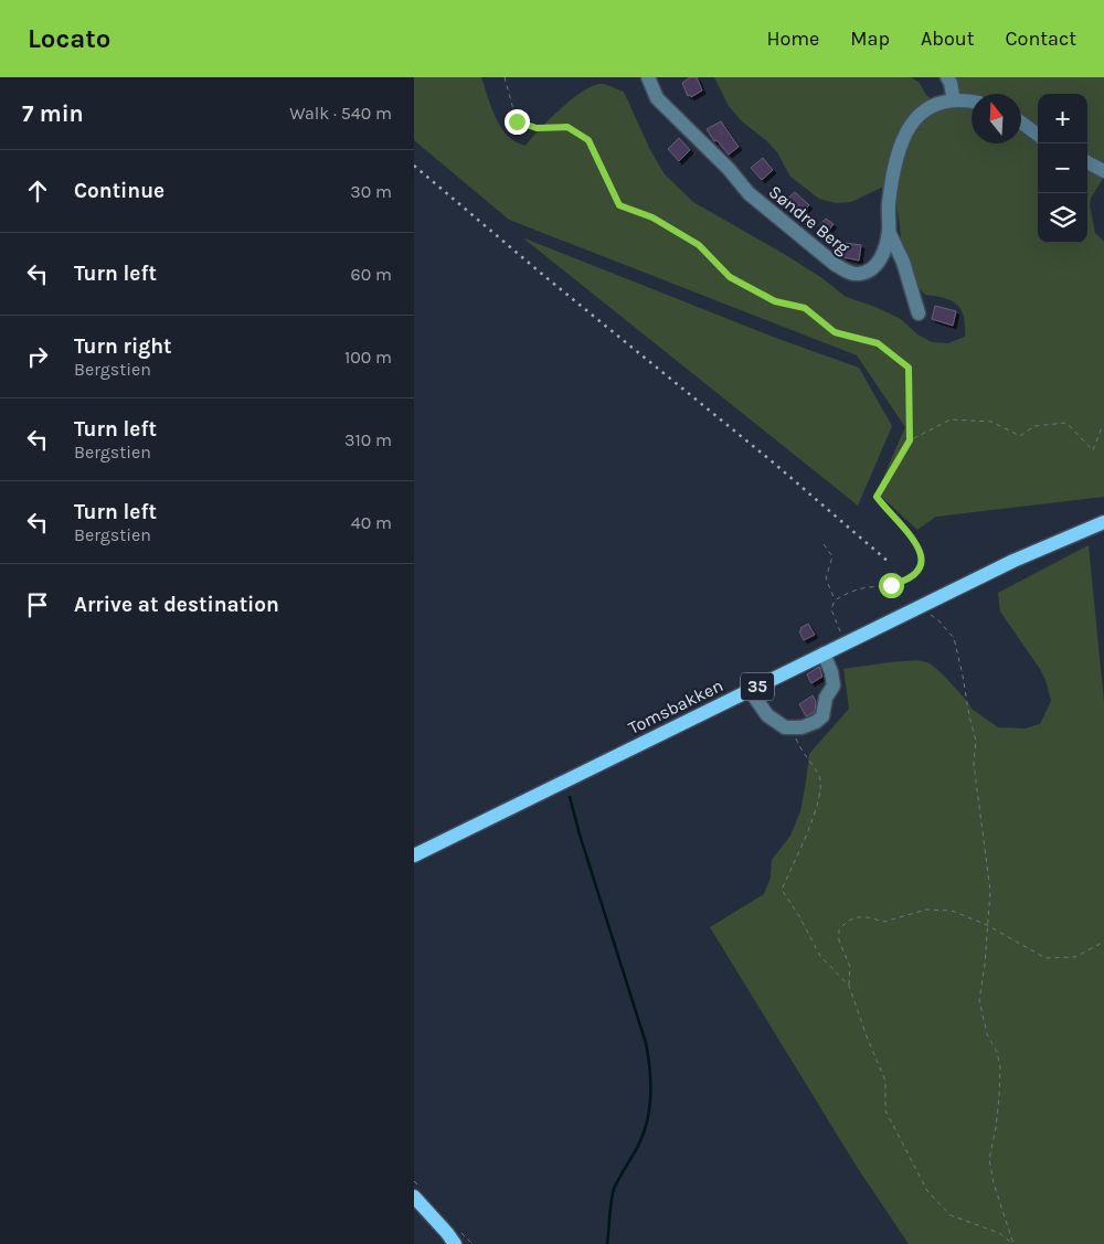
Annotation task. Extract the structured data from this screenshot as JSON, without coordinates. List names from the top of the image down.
{
  "streets": {
    "main road": ["35", "Tomsbakken"],
    "street": ["Søndre Berg"]
  },
  "north": "top",
  "page": {
    "header": "Locato",
    "nav": [
      "Home",
      "Map",
      "About",
      "Contact"
    ],
    "heading": ["7 min", "Walk · 540 m"],
    "map_buttons": ["+", "−"],
    "list": [
      ["Continue", "30 m"],
      ["Turn left", "60 m"],
      ["Turn right", "Bergstien", "100 m"],
      ["Turn left", "Bergstien", "310 m"],
      ["Turn left", "Bergstien", "40 m"],
      "Arrive at destination"
    ]
  }
}
